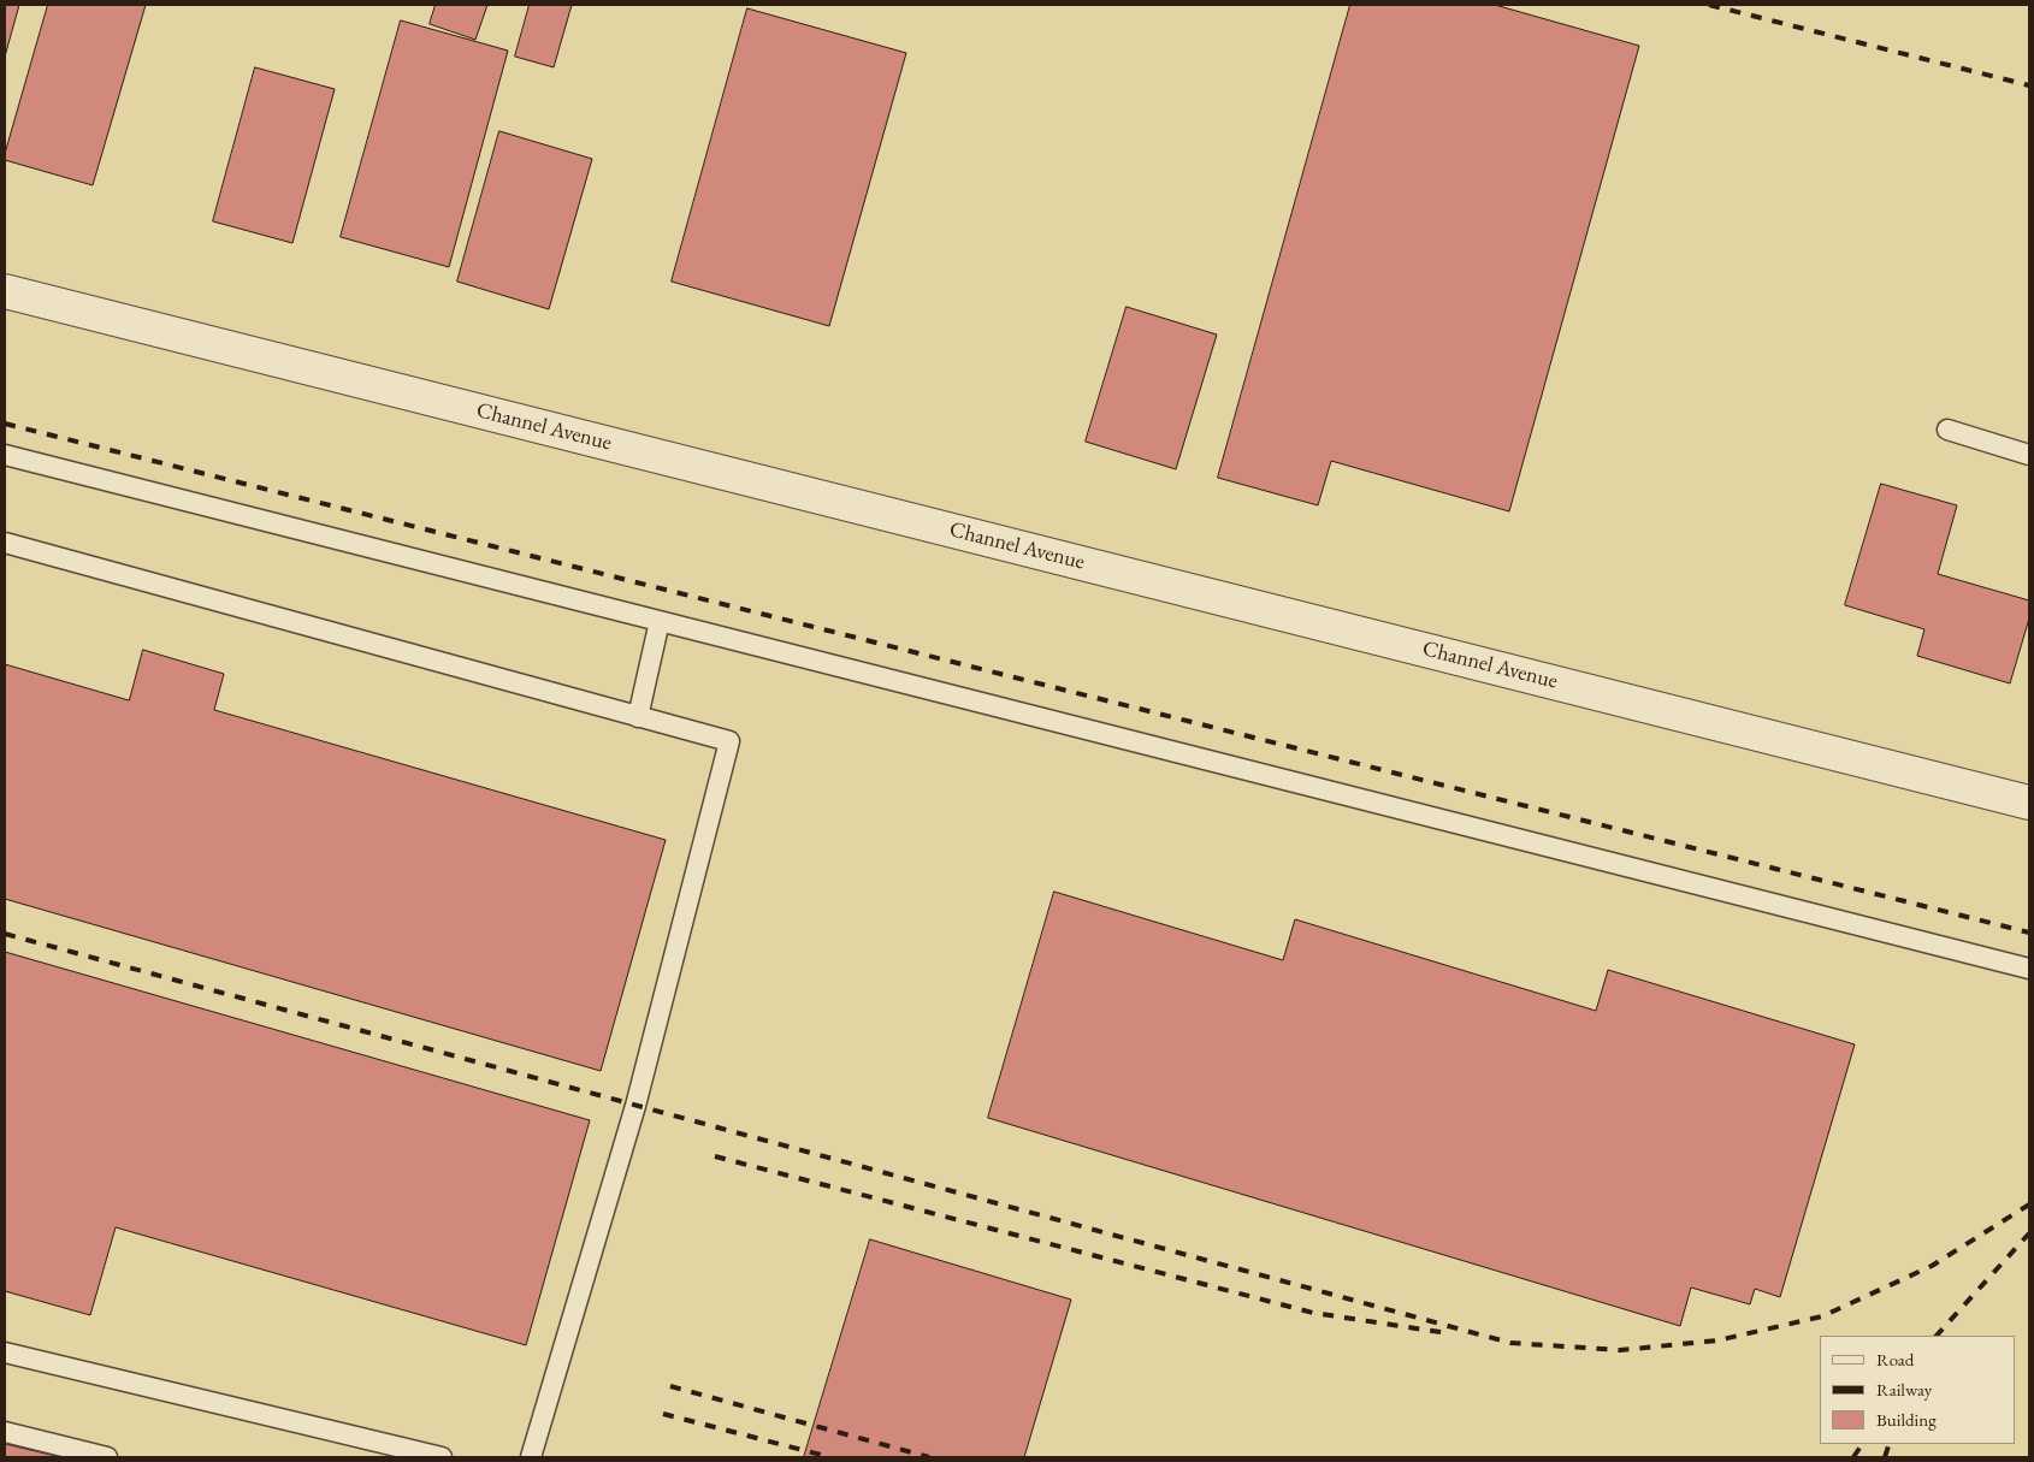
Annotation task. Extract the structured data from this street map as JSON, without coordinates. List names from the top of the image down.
{
  "streets": {
    "street": ["Channel Avenue"]
  },
  "legend": ["Road", "Railway", "Building"]
}
